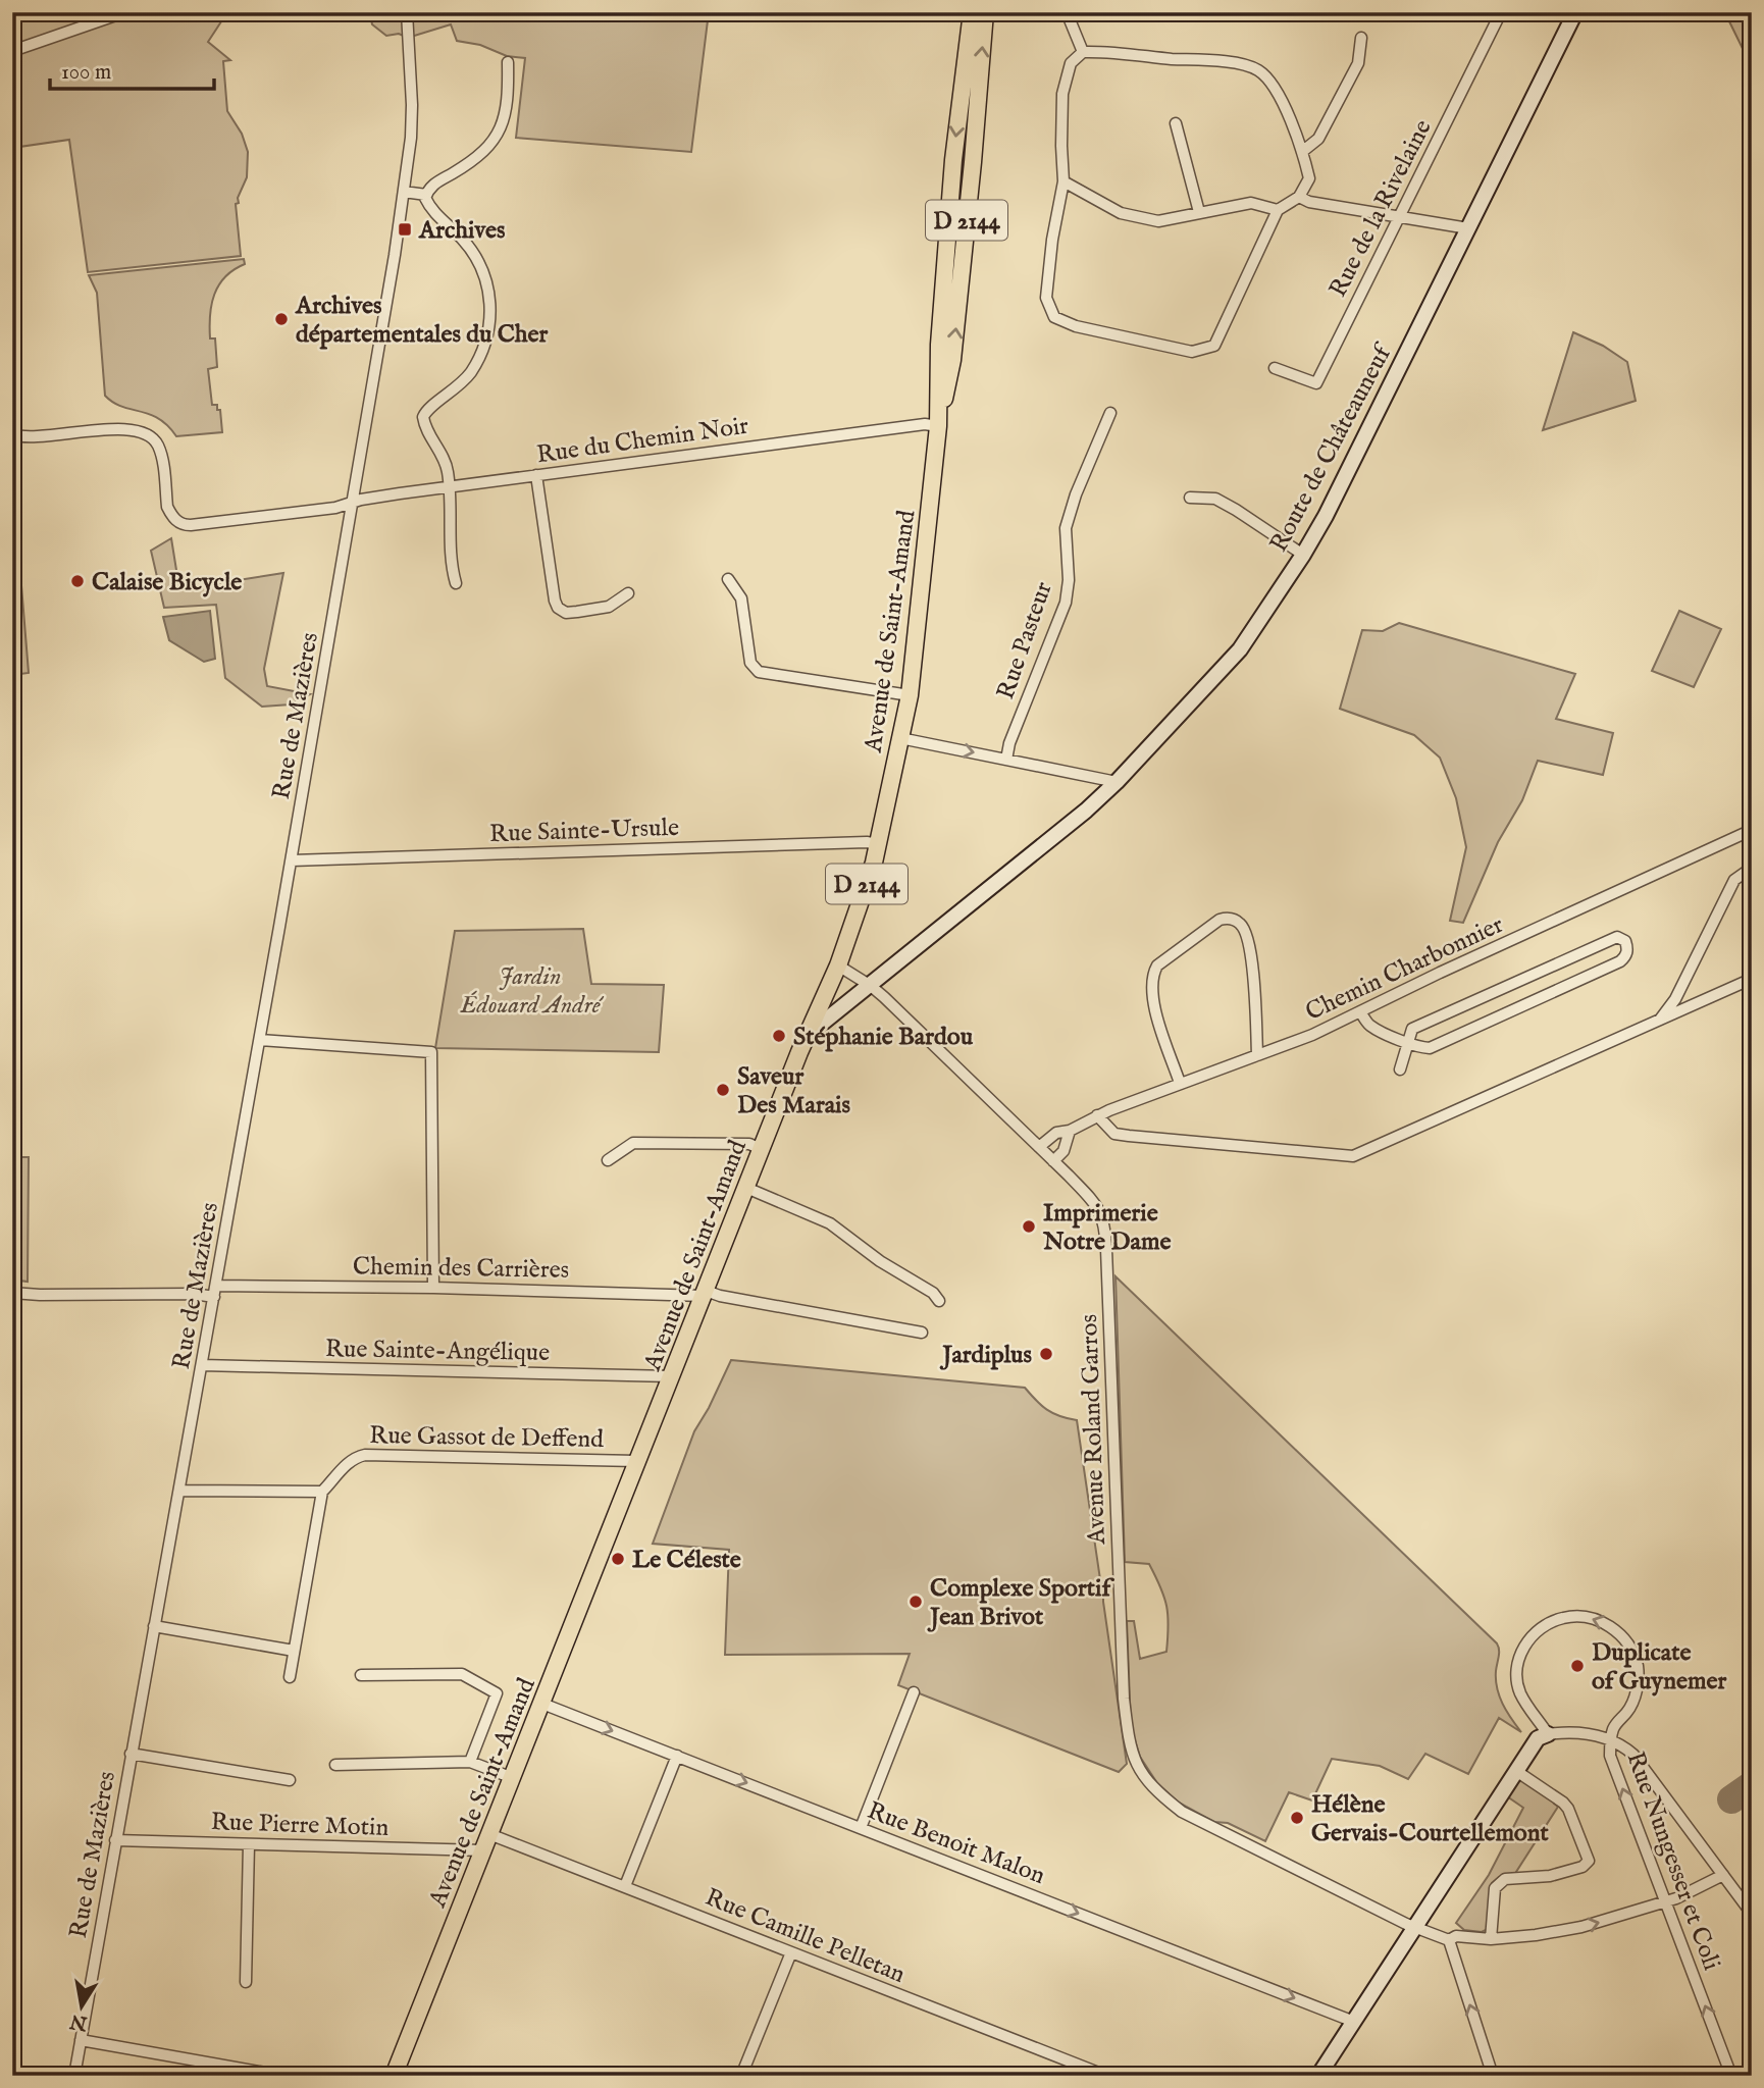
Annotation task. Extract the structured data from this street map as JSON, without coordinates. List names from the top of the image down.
{
  "streets": {
    "main road": ["D 2144", "Route de Châteauneuf", "Avenue de Saint-Amand"],
    "street": [
      "Rue de la Rivelaine",
      "Rue du Chemin Noir",
      "Rue Pasteur",
      "Rue de Mazières",
      "Rue Sainte-Ursule",
      "Chemin Charbonnier",
      "Chemin des Carrières",
      "Rue Sainte-Angélique",
      "Avenue Roland Garros",
      "Rue Gassot de Deffend",
      "Rue Pierre Motin",
      "Rue Benoit Malon",
      "Rue Nungesser et Coli",
      "Rue Camille Pelletan"
    ]
  },
  "crossings": [
    ["Rue du Chemin Noir", "Avenue de Saint-Amand"],
    ["Rue du Chemin Noir", "Rue de Mazières"],
    ["Route de Châteauneuf", "Avenue de Saint-Amand"],
    ["Route de Châteauneuf", "Avenue Roland Garros"],
    ["Avenue de Saint-Amand", "Rue Sainte-Ursule"],
    ["Avenue de Saint-Amand", "Chemin des Carrières"],
    ["Avenue de Saint-Amand", "Rue Sainte-Angélique"],
    ["Avenue de Saint-Amand", "Avenue Roland Garros"],
    ["Avenue de Saint-Amand", "Rue Gassot de Deffend"],
    ["Avenue de Saint-Amand", "Rue Pierre Motin"],
    ["Avenue de Saint-Amand", "Rue Benoit Malon"],
    ["Avenue de Saint-Amand", "Rue Camille Pelletan"],
    ["Rue de Mazières", "Rue Sainte-Ursule"],
    ["Rue de Mazières", "Chemin des Carrières"],
    ["Rue de Mazières", "Rue Sainte-Angélique"],
    ["Rue de Mazières", "Rue Pierre Motin"],
    ["Chemin Charbonnier", "Avenue Roland Garros"]
  ],
  "one_way": ["Rue Benoit Malon"],
  "parks": ["Jardin Édouard André"],
  "places": {
    "transit": ["Archives"],
    "other": [
      "Archives départementales du Cher",
      "Calaise Bicycle",
      "Stéphanie Bardou",
      "Saveur Des Marais",
      "Imprimerie Notre Dame",
      "Jardiplus",
      "Le Céleste",
      "Complexe Sportif Jean Brivot",
      "Duplicate of Guynemer",
      "Hélène Gervais-Courtellemont"
    ]
  },
  "scale_bar": "100 m",
  "north": "bottom"
}
